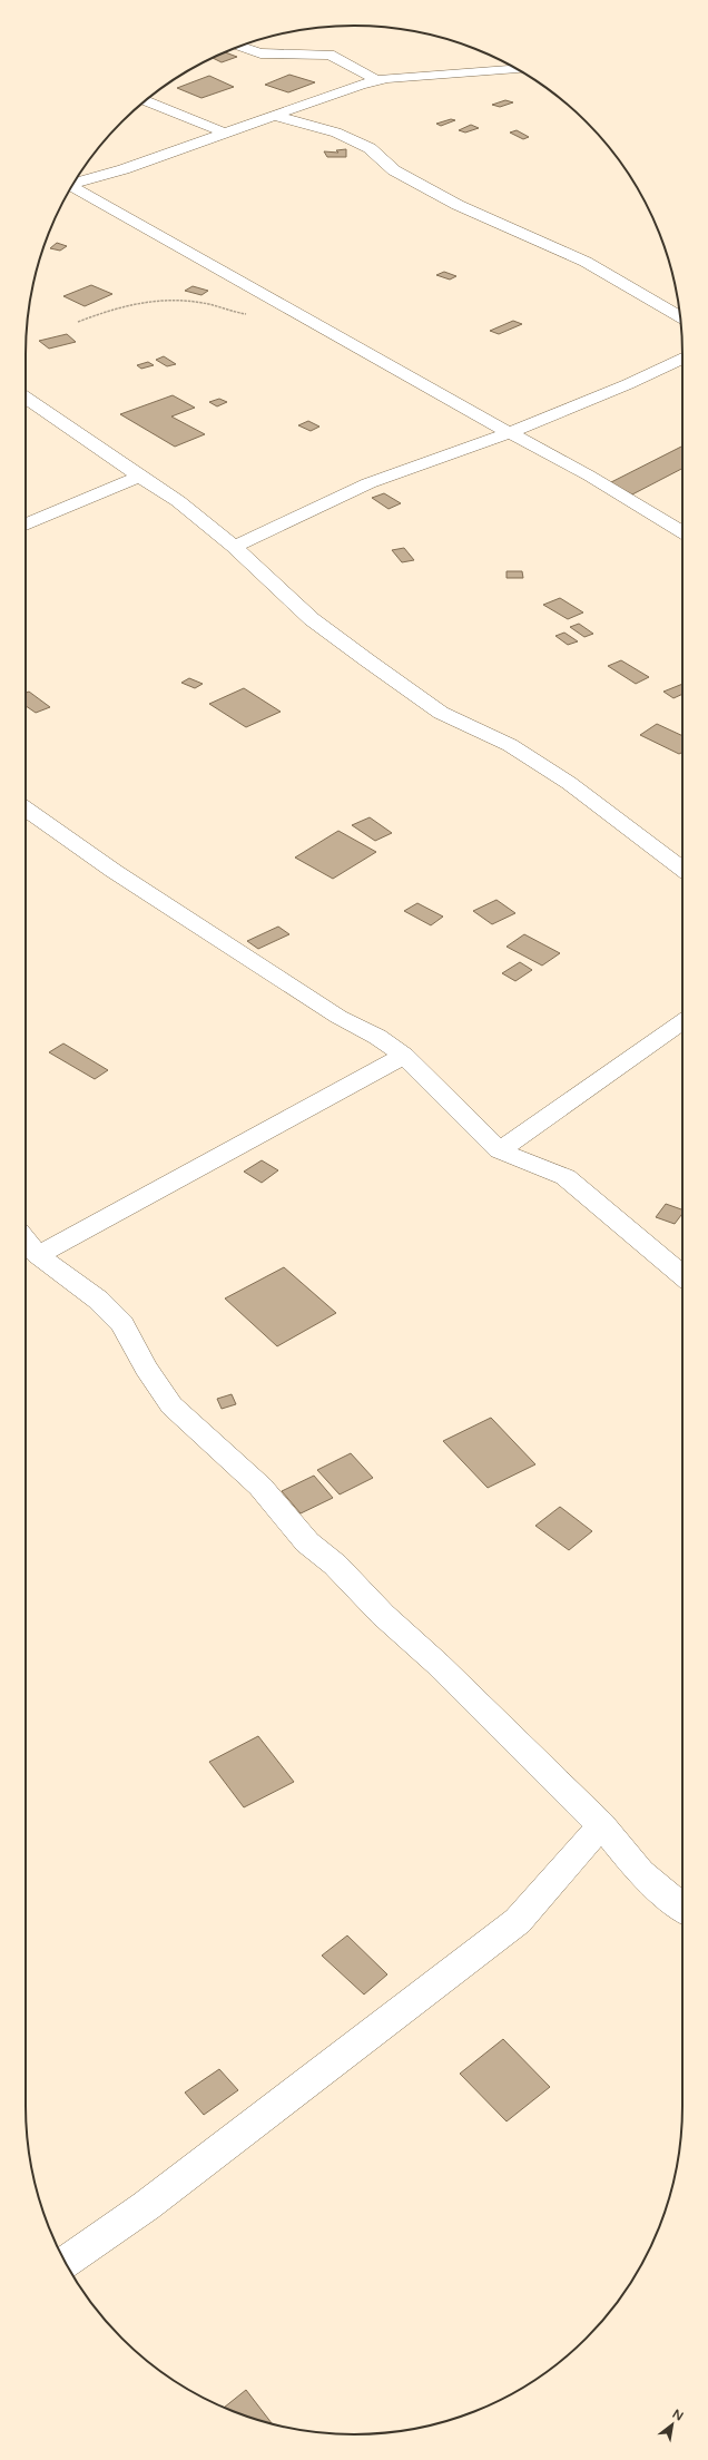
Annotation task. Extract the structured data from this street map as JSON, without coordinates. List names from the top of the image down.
{
  "north": "top right"
}
